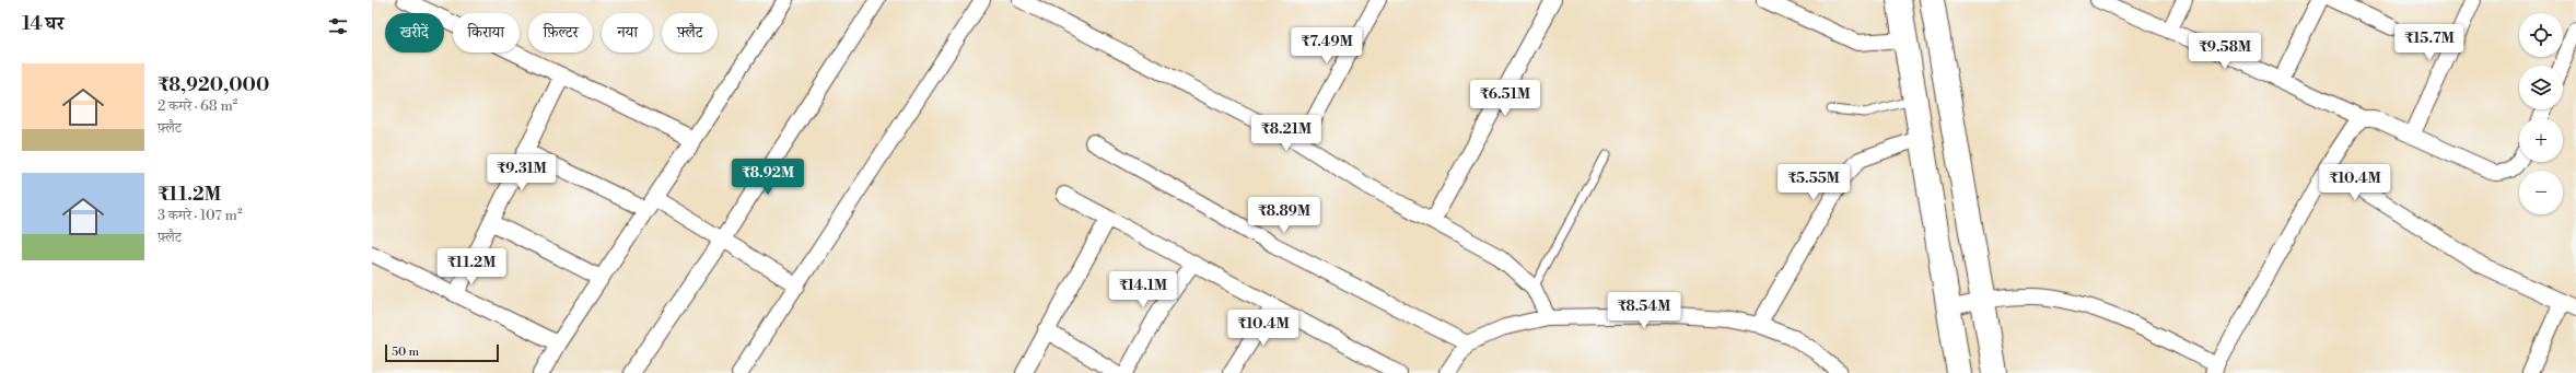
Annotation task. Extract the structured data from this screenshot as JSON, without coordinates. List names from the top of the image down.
{
  "scale_bar": "50 m",
  "page": {
    "heading": "14 घर",
    "map_buttons": ["+", "−"],
    "chip": [
      "खरीदें",
      "किराया",
      "फ़िल्टर",
      "नया",
      "फ़्लैट"
    ],
    "price": [
      "₹15.7M",
      "₹7.49M",
      "₹9.58M",
      "₹6.51M",
      "₹8.21M",
      "₹9.31M",
      "₹8.92M",
      "₹5.55M",
      "₹10.4M",
      "₹8.89M",
      "₹11.2M",
      "₹14.1M",
      "₹8.54M",
      "₹10.4M"
    ],
    "list": [
      {
        "name": "₹8,920,000",
        "note": "2 कमरे · 68 m² · फ़्लैट"
      },
      {
        "name": "₹11.2M",
        "note": "3 कमरे · 107 m² · फ़्लैट"
      }
    ],
    "scale": "50 m"
  }
}
